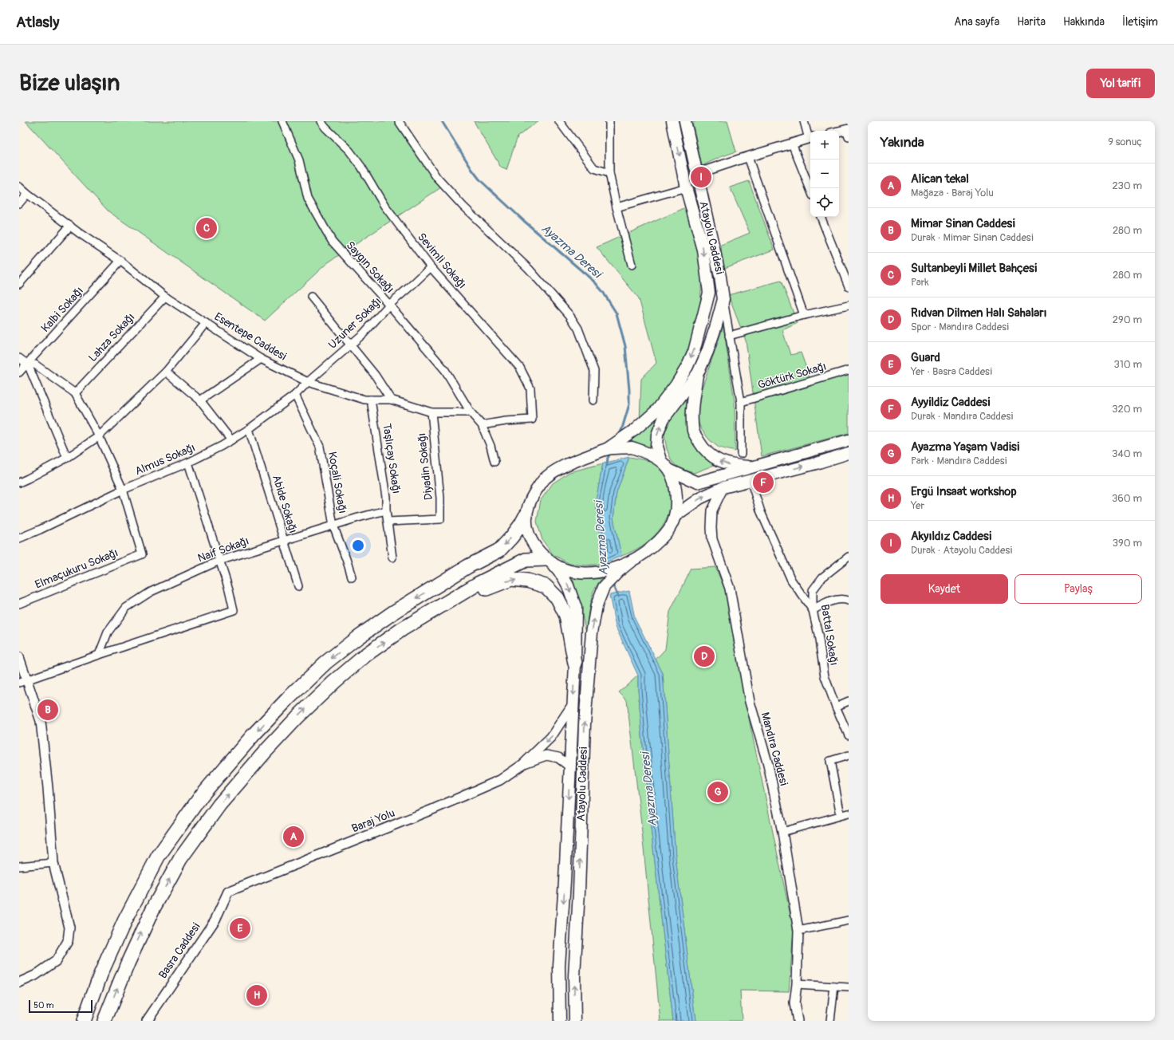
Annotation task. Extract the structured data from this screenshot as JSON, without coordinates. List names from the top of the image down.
{
  "streets": {
    "main road": ["Atayolu Caddesi"],
    "street": [
      "Sevimli Sokağı",
      "Saygın Sokağı",
      "Kalbi Sokağı",
      "Uzuner Sokağı",
      "Esentepe Caddesi",
      "Lahza Sokağı",
      "Göktürk Sokağı",
      "Taşlıçay Sokağı",
      "Almus Sokağı",
      "Diyadin Sokağı",
      "Koçali Sokağı",
      "Abide Sokağı",
      "Naif Sokağı",
      "Elmaçukuru Sokağı",
      "Battal Sokağı",
      "Mandıra Caddesi",
      "Baraj Yolu",
      "Basra Caddesi"
    ]
  },
  "crossings": [
    ["Atayolu Caddesi", "Göktürk Sokağı"],
    ["Atayolu Caddesi", "Baraj Yolu"],
    ["Sevimli Sokağı", "Uzuner Sokağı"],
    ["Saygın Sokağı", "Uzuner Sokağı"],
    ["Saygın Sokağı", "Esentepe Caddesi"],
    ["Kalbi Sokağı", "Esentepe Caddesi"],
    ["Uzuner Sokağı", "Esentepe Caddesi"],
    ["Uzuner Sokağı", "Almus Sokağı"],
    ["Esentepe Caddesi", "Lahza Sokağı"],
    ["Esentepe Caddesi", "Taşlıçay Sokağı"],
    ["Esentepe Caddesi", "Almus Sokağı"],
    ["Esentepe Caddesi", "Diyadin Sokağı"],
    ["Taşlıçay Sokağı", "Diyadin Sokağı"],
    ["Taşlıçay Sokağı", "Naif Sokağı"],
    ["Almus Sokağı", "Koçali Sokağı"],
    ["Almus Sokağı", "Abide Sokağı"],
    ["Almus Sokağı", "Elmaçukuru Sokağı"],
    ["Koçali Sokağı", "Naif Sokağı"],
    ["Abide Sokağı", "Naif Sokağı"],
    ["Baraj Yolu", "Basra Caddesi"]
  ],
  "water": ["Ayazma Deresi"],
  "scale_bar": "50 m",
  "page": {
    "header": "Atlasly",
    "nav": [
      "Ana sayfa",
      "Harita",
      "Hakkında",
      "İletişim"
    ],
    "buttons": [
      "Yol tarifi",
      ["Kaydet", "Paylaş"]
    ],
    "title": "Bize ulaşın",
    "heading": ["Yakında", "9 sonuç"],
    "map_buttons": ["+", "−"],
    "list": [
      {
        "mark": "A",
        "name": "Alican tekal",
        "note": "Mağaza · Baraj Yolu",
        "value": "230 m"
      },
      {
        "mark": "B",
        "name": "Mimar Sinan Caddesi",
        "note": "Durak · Mimar Sinan Caddesi",
        "value": "280 m"
      },
      {
        "mark": "C",
        "name": "Sultanbeyli Millet Bahçesi",
        "note": "Park",
        "value": "280 m"
      },
      {
        "mark": "D",
        "name": "Rıdvan Dilmen Halı Sahaları",
        "note": "Spor · Mandıra Caddesi",
        "value": "290 m"
      },
      {
        "mark": "E",
        "name": "Guard",
        "note": "Yer · Basra Caddesi",
        "value": "310 m"
      },
      {
        "mark": "F",
        "name": "Ayyildiz Caddesi",
        "note": "Durak · Mandıra Caddesi",
        "value": "320 m"
      },
      {
        "mark": "G",
        "name": "Ayazma Yaşam Vadisi",
        "note": "Park · Mandıra Caddesi",
        "value": "340 m"
      },
      {
        "mark": "H",
        "name": "Ergü Insaat workshop",
        "note": "Yer",
        "value": "360 m"
      },
      {
        "mark": "I",
        "name": "Akyıldız Caddesi",
        "note": "Durak · Atayolu Caddesi",
        "value": "390 m"
      }
    ],
    "pins": [
      "I",
      "C",
      "F",
      "D",
      "B",
      "G",
      "A",
      "E",
      "H"
    ],
    "scale": "50 m"
  }
}
